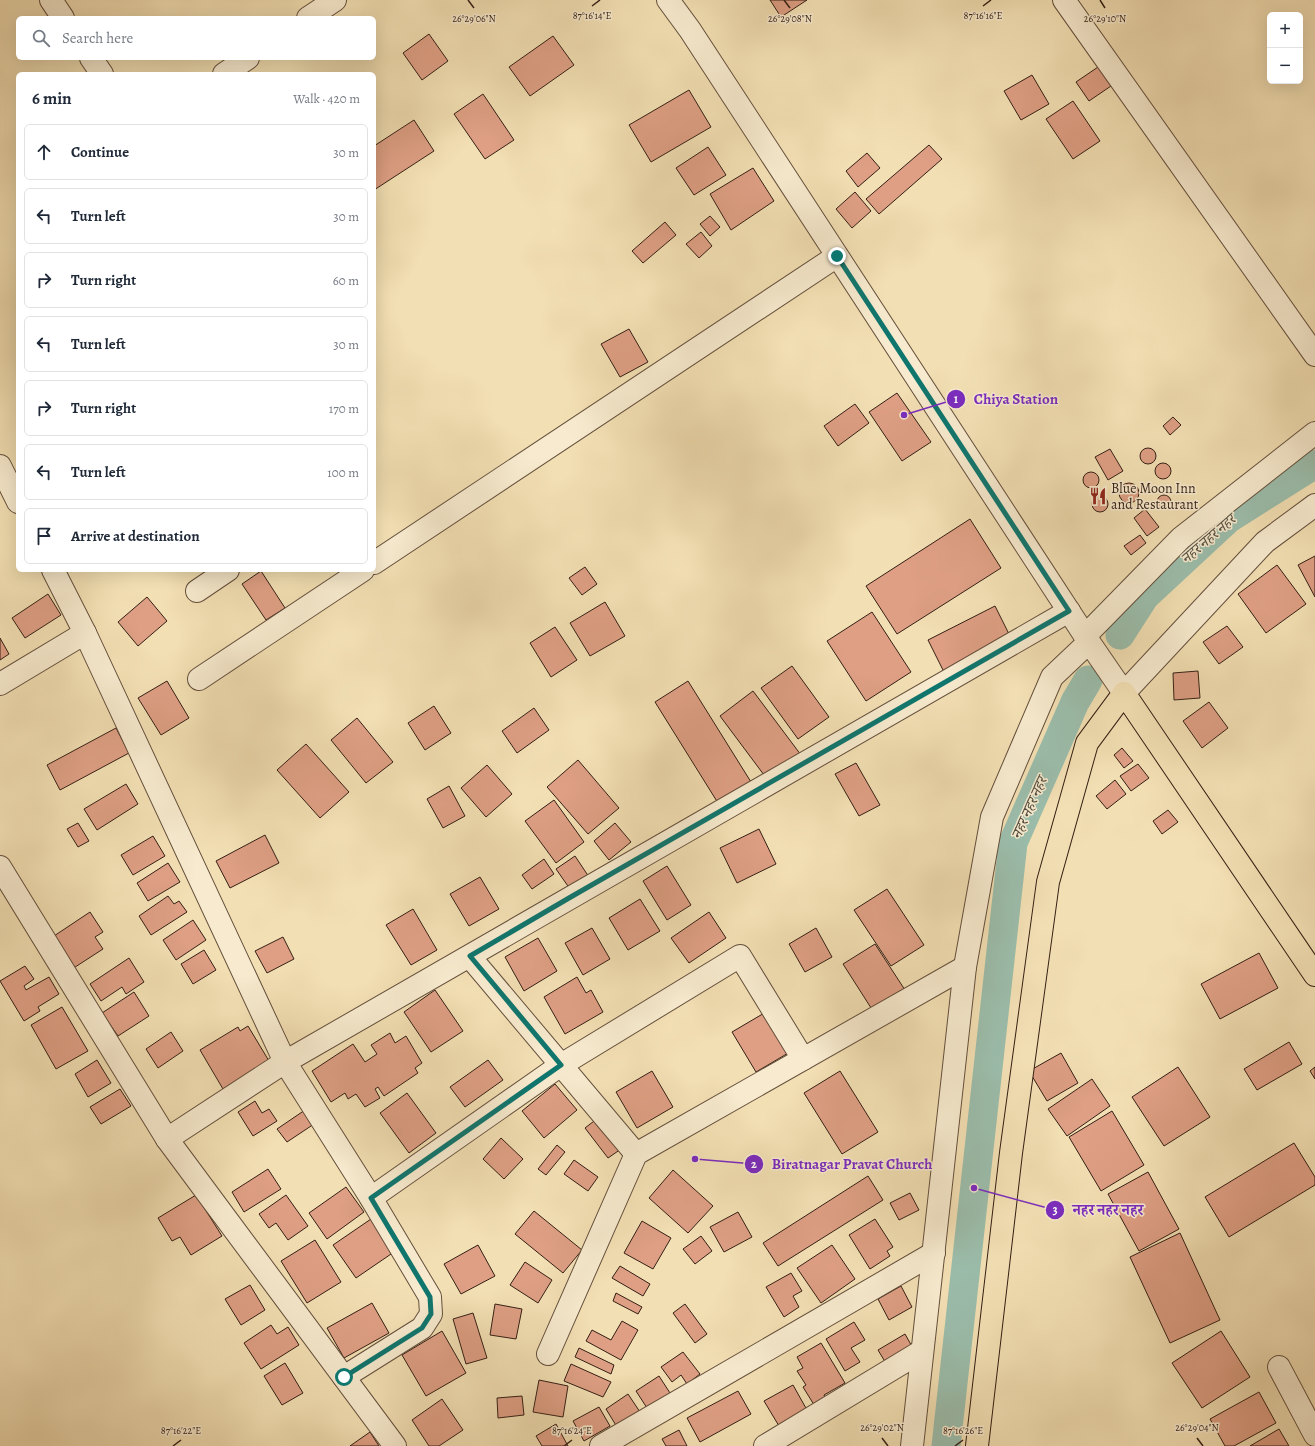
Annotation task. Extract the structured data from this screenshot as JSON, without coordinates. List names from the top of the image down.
{
  "water": ["नहर नहर नहर"],
  "places": {
    "other": ["Chiya Station", "Biratnagar Pravat Church", "नहर नहर नहर"],
    "restaurant": ["Blue Moon Inn and Restaurant"]
  },
  "page": {
    "map_buttons": ["+", "−"],
    "search": "Search here",
    "heading": ["6 min", "Walk · 420 m"],
    "list": [
      ["Continue", "30 m"],
      ["Turn left", "30 m"],
      ["Turn right", "60 m"],
      ["Turn left", "30 m"],
      ["Turn right", "170 m"],
      ["Turn left", "100 m"],
      "Arrive at destination"
    ]
  },
  "coordinates": [
    "87°16'14\"E",
    "87°16'16\"E",
    "26°29'06\"N",
    "26°29'08\"N",
    "26°29'10\"N",
    "26°29'02\"N",
    "26°29'04\"N",
    "87°16'22\"E",
    "87°16'24\"E",
    "87°16'26\"E"
  ]
}
